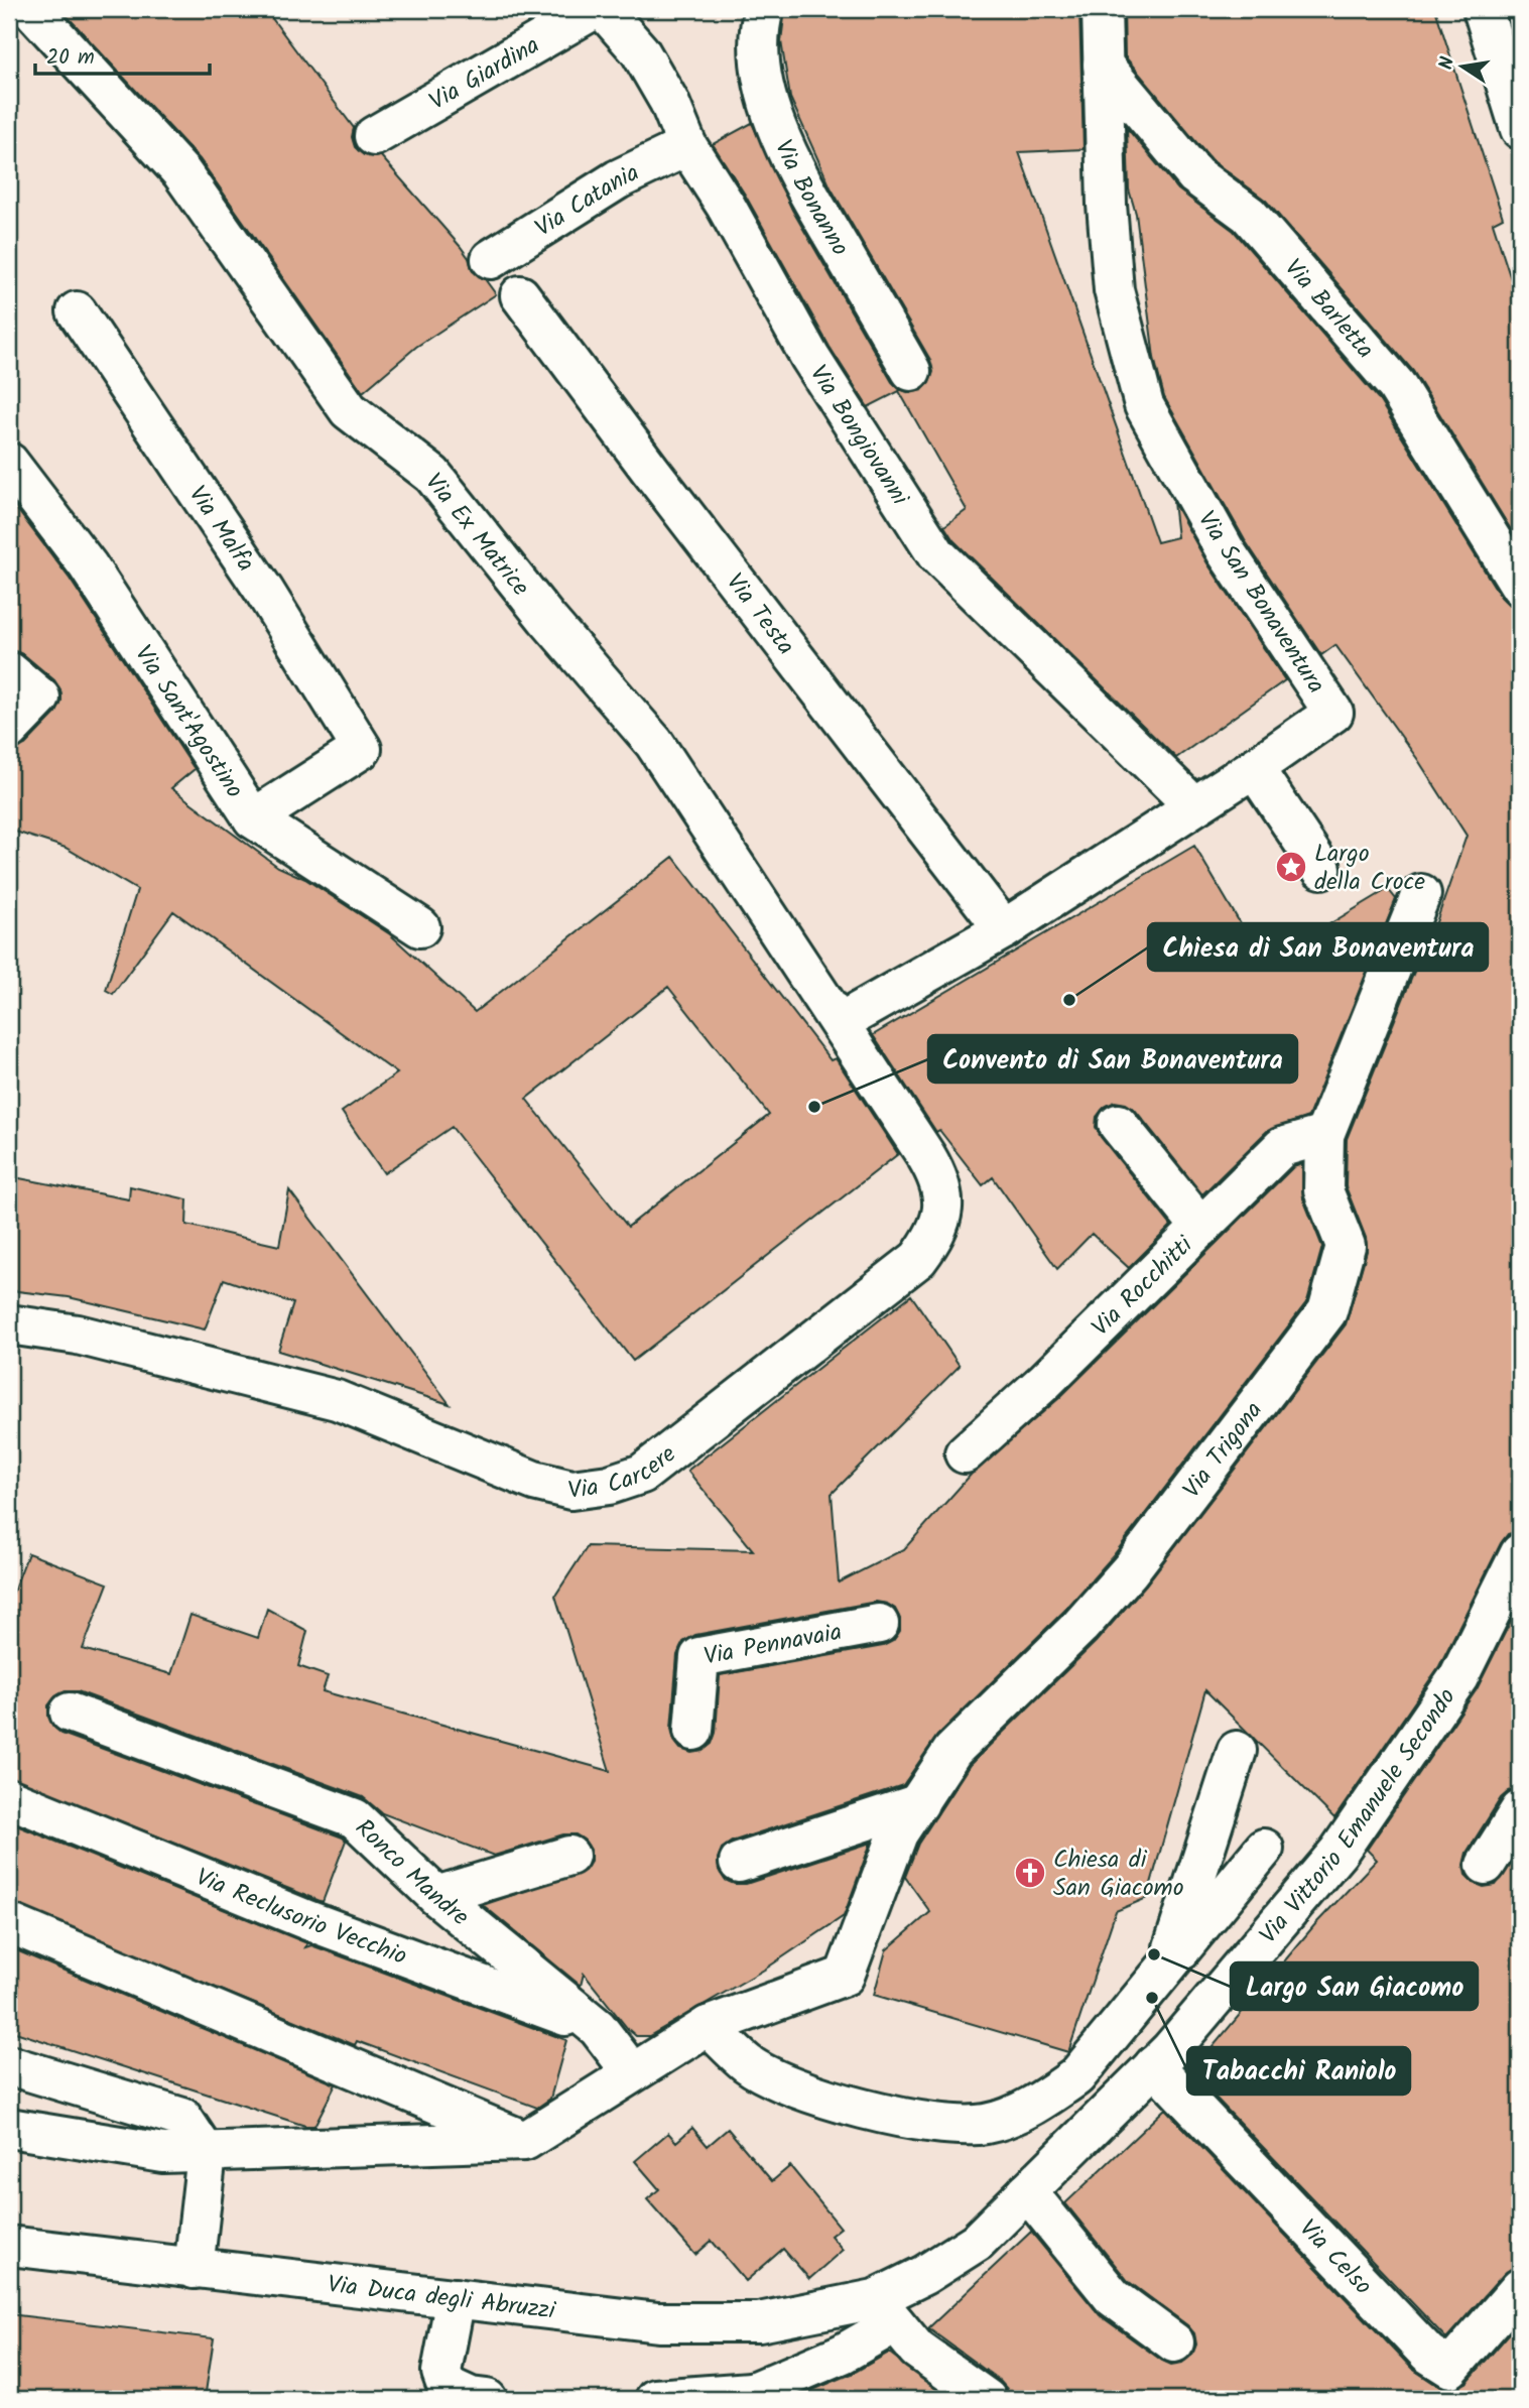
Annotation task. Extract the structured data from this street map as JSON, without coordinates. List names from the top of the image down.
{
  "streets": {
    "street": [
      "Via Giardina",
      "Via Bonanno",
      "Via Catania",
      "Via Barletta",
      "Via Bongiovanni",
      "Via Malfa",
      "Via Ex Matrice",
      "Via San Bonaventura",
      "Via Testa",
      "Via Sant'Agostino",
      "Via Rocchitti",
      "Via Trigona",
      "Via Carcere",
      "Via Pennavaia",
      "Via Vittorio Emanuele Secondo",
      "Ronco Mandre",
      "Via Reclusorio Vecchio",
      "Via Celso",
      "Via Duca degli Abruzzi"
    ]
  },
  "crossings": [
    ["Via Catania", "Via Bongiovanni"],
    ["Via Barletta", "Via San Bonaventura"],
    ["Via Bongiovanni", "Via San Bonaventura"],
    ["Via Malfa", "Via Sant'Agostino"],
    ["Via Ex Matrice", "Via San Bonaventura"],
    ["Via Ex Matrice", "Via Carcere"],
    ["Via San Bonaventura", "Via Testa"],
    ["Via San Bonaventura", "Via Carcere"],
    ["Via Rocchitti", "Via Trigona"],
    ["Via Trigona", "Ronco Mandre"],
    ["Via Vittorio Emanuele Secondo", "Via Celso"],
    ["Via Vittorio Emanuele Secondo", "Via Duca degli Abruzzi"],
    ["Ronco Mandre", "Via Reclusorio Vecchio"]
  ],
  "places": {
    "place": ["Largo della Croce"],
    "other": [
      "Chiesa di San Bonaventura",
      "Convento di San Bonaventura",
      "Largo San Giacomo",
      "Tabacchi Raniolo"
    ],
    "church": ["Chiesa di San Giacomo"]
  },
  "scale_bar": "20 m",
  "north": "left"
}
